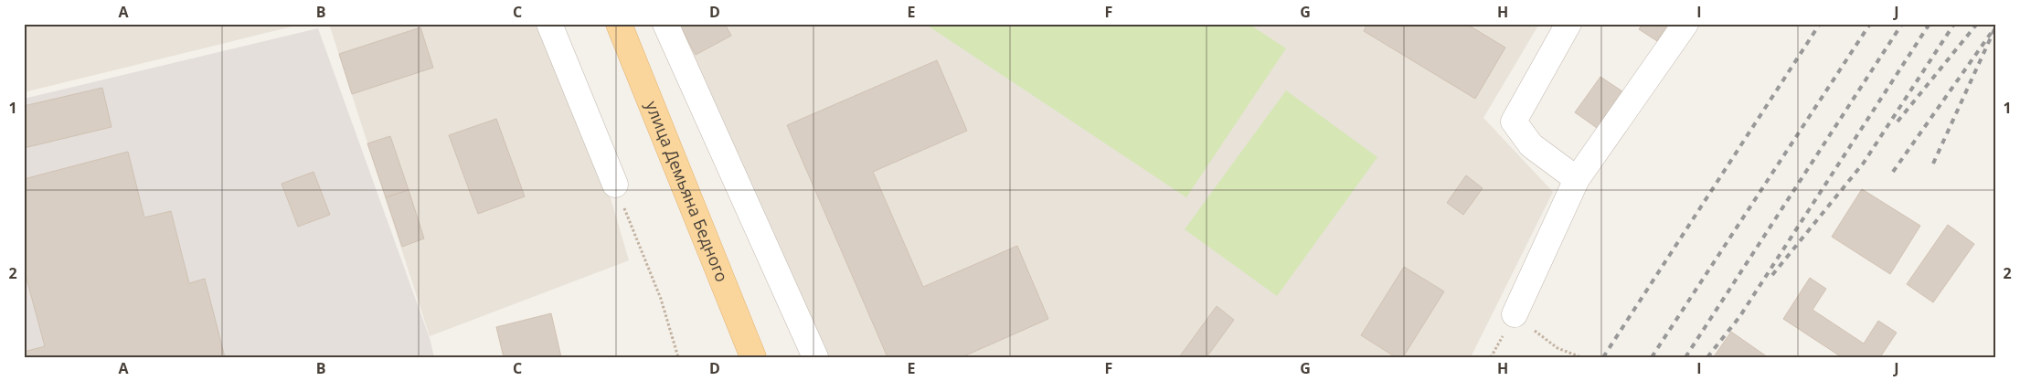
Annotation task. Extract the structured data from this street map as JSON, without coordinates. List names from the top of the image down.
{
  "streets": {
    "main road": ["улица Демьяна Бедного"]
  },
  "grid": {
    "columns": [
      "A",
      "B",
      "C",
      "D",
      "E",
      "F",
      "G",
      "H",
      "I",
      "J"
    ],
    "rows": ["1", "2"]
  }
}
